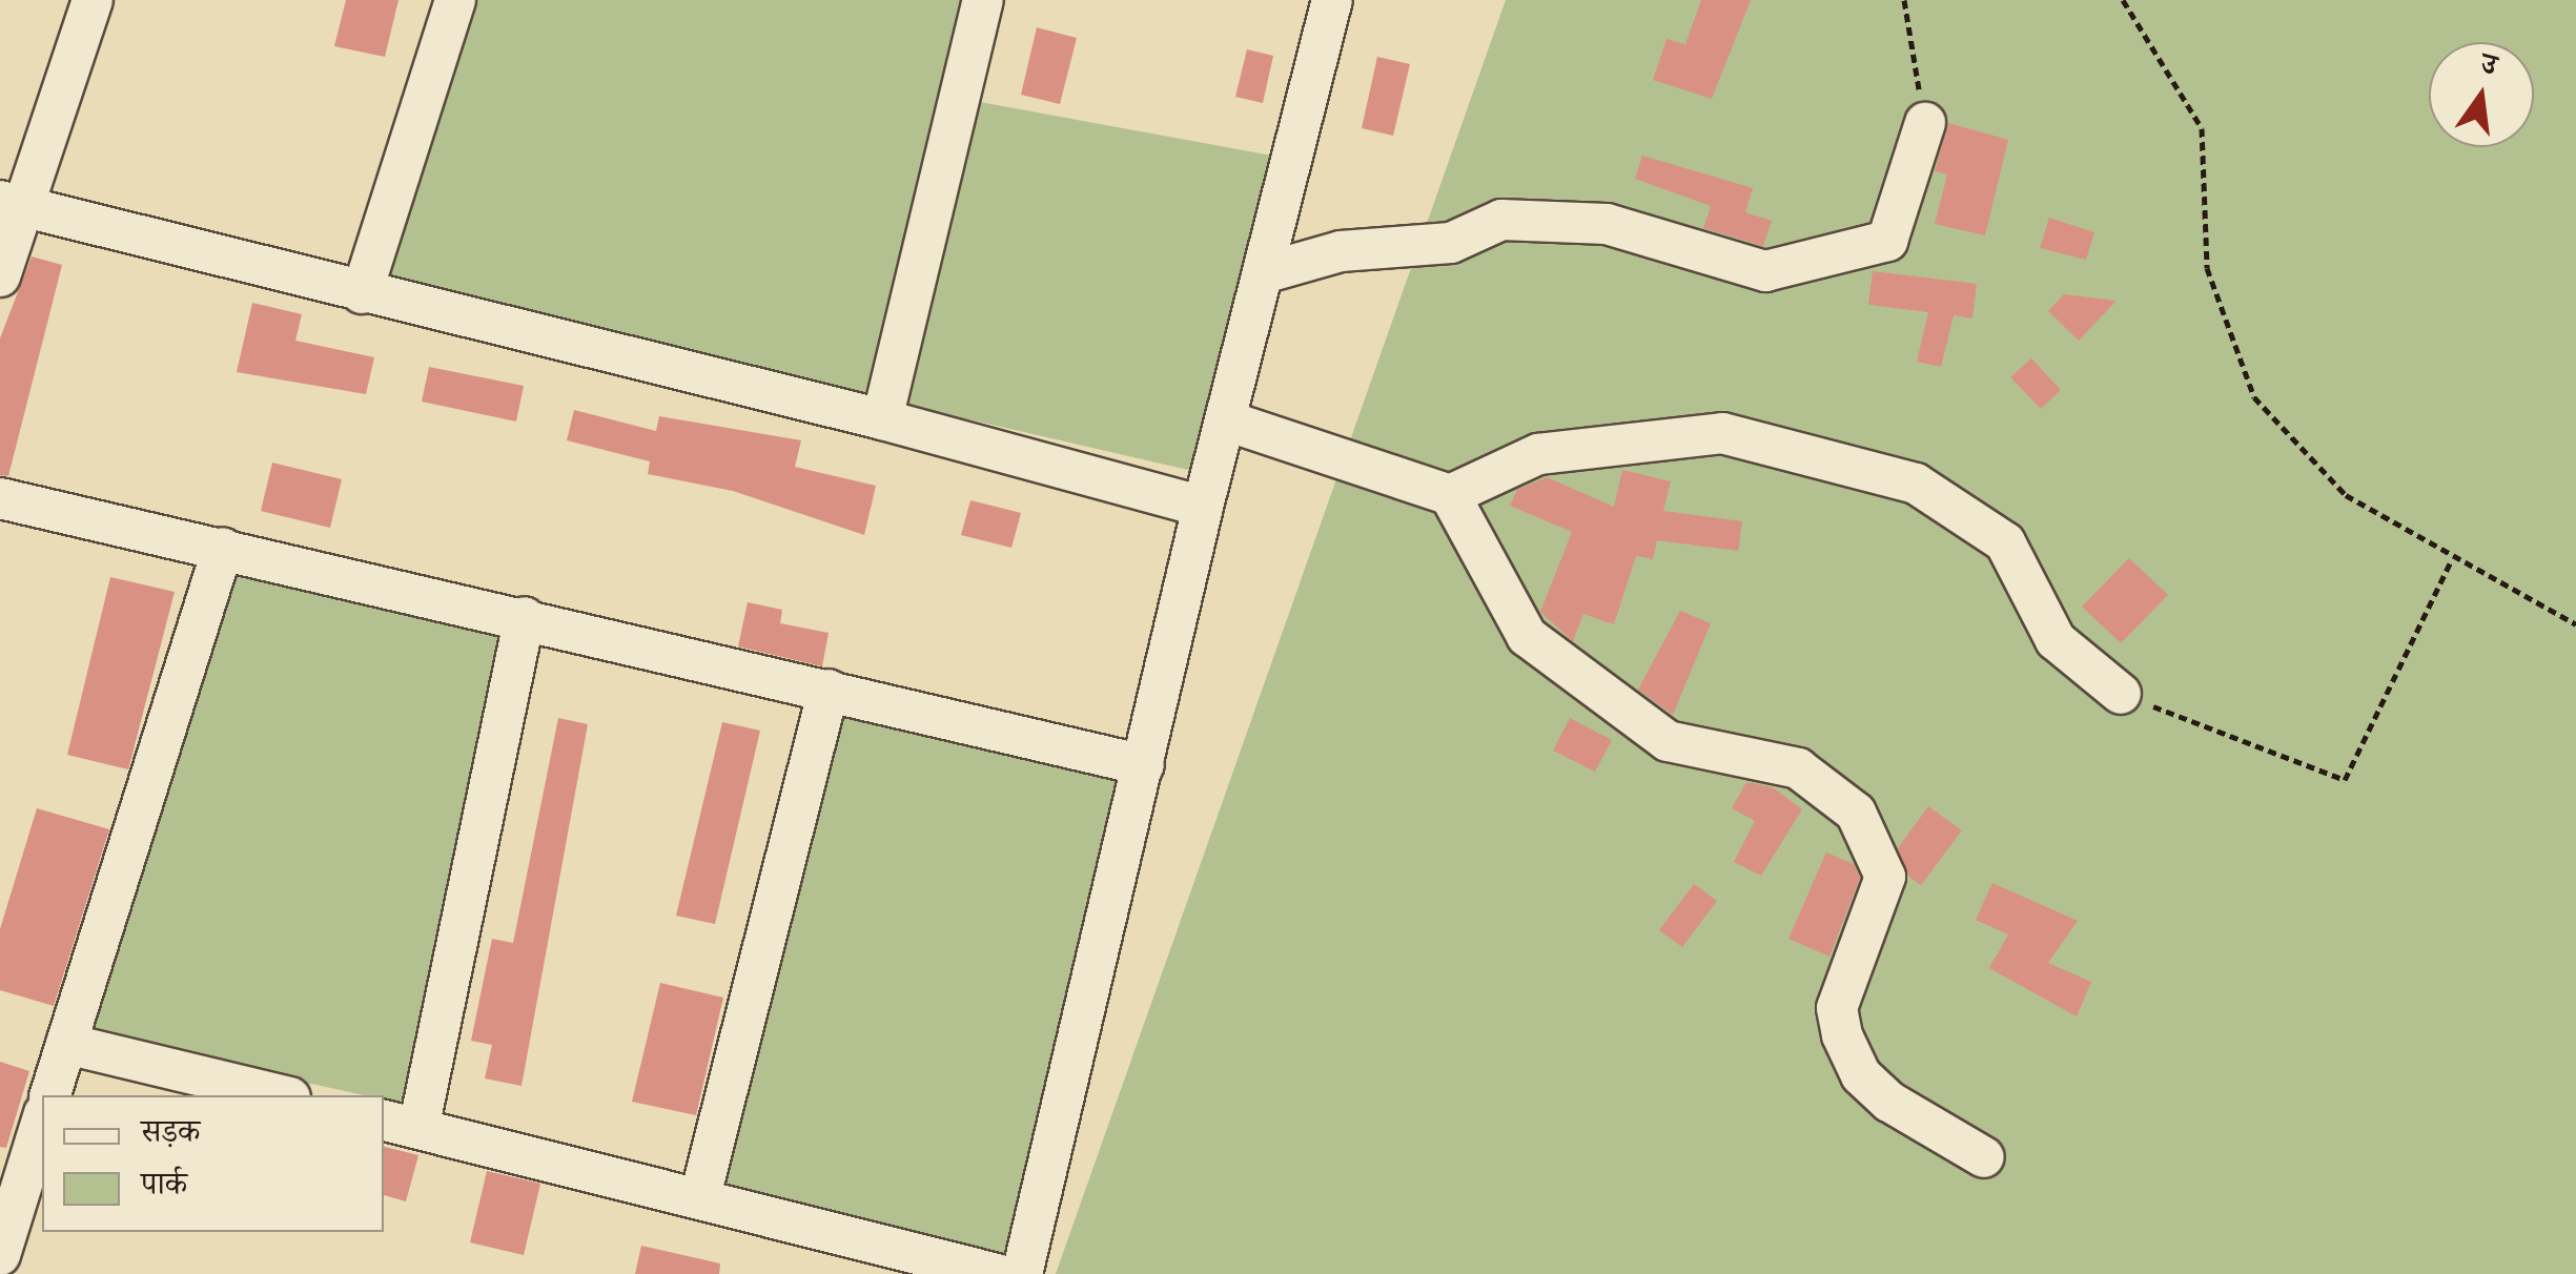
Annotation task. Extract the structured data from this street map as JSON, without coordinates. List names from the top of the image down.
{
  "legend": ["सड़क", "पार्क"],
  "north": "top"
}
